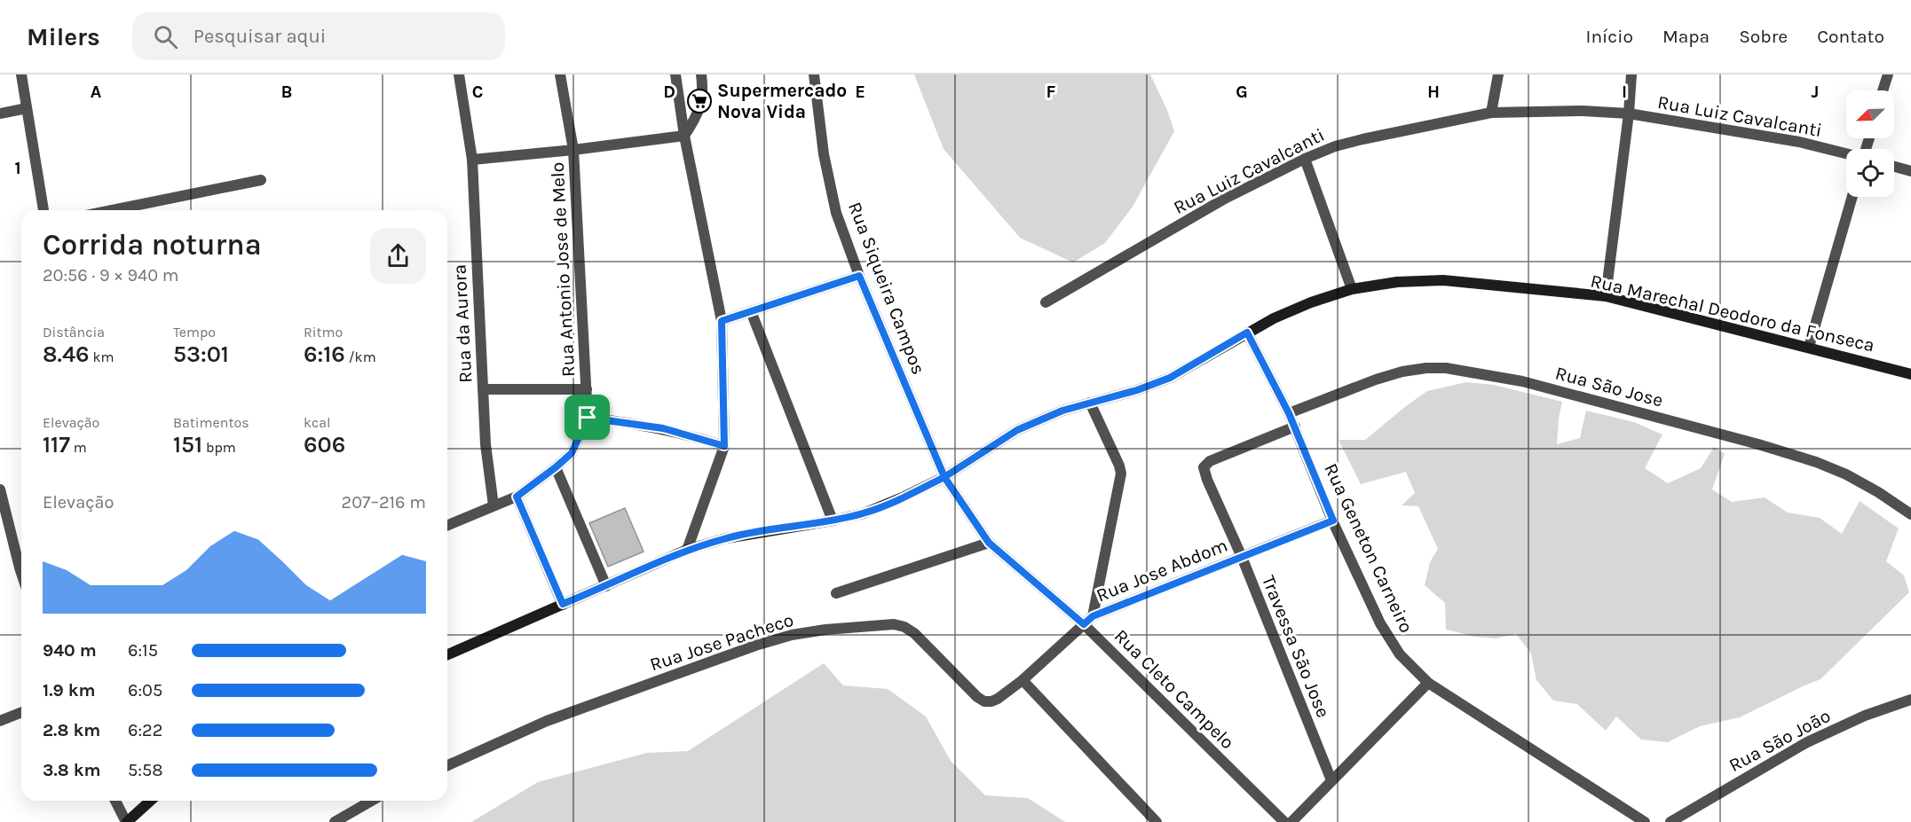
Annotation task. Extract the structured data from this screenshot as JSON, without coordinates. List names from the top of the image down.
{
  "streets": {
    "main road": ["Rua Marechal Deodoro da Fonseca"],
    "street": [
      "Rua Luiz Cavalcanti",
      "Rua Antonio Jose de Melo",
      "Rua Siqueira Campos",
      "Rua da Aurora",
      "Rua São Jose",
      "Rua Geneton Carneiro",
      "Rua Jose Abdom",
      "Rua Jose Pacheco",
      "Travessa São Jose",
      "Rua Cleto Campelo",
      "Rua São João"
    ]
  },
  "crossings": [
    ["Rua Antonio Jose de Melo", "Rua da Aurora"],
    ["Rua Siqueira Campos", "Rua Marechal Deodoro da Fonseca"],
    ["Rua Siqueira Campos", "Rua Cleto Campelo"],
    ["Rua Marechal Deodoro da Fonseca", "Rua Geneton Carneiro"],
    ["Rua São Jose", "Rua Geneton Carneiro"],
    ["Rua Geneton Carneiro", "Rua Jose Abdom"],
    ["Rua Geneton Carneiro", "Travessa São Jose"],
    ["Rua Jose Abdom", "Rua Jose Pacheco"],
    ["Rua Jose Abdom", "Travessa São Jose"],
    ["Rua Jose Abdom", "Rua Cleto Campelo"]
  ],
  "places": {
    "supermarket": ["Supermercado Nova Vida"]
  },
  "north": "bottom left",
  "page": {
    "header": "Milers",
    "search": "Pesquisar aqui",
    "nav": [
      "Início",
      "Mapa",
      "Sobre",
      "Contato"
    ],
    "heading": ["Corrida noturna", "20:56 · 9 × 940 m"],
    "stats": [
      ["Distância", "8.46 km"],
      ["Tempo", "53:01"],
      ["Ritmo", "6:16 /km"],
      ["Elevação", "117 m"],
      ["Batimentos", "151 bpm"],
      ["kcal", "606"]
    ],
    "chart": ["Elevação", "207–216 m"],
    "list": [
      {
        "name": "940 m",
        "note": "6:15"
      },
      {
        "name": "1.9 km",
        "note": "6:05"
      },
      {
        "name": "2.8 km",
        "note": "6:22"
      },
      {
        "name": "3.8 km",
        "note": "5:58"
      }
    ]
  },
  "grid": {
    "columns": [
      "A",
      "B",
      "C",
      "D",
      "E",
      "F",
      "G",
      "H",
      "I",
      "J"
    ],
    "rows": ["1"]
  }
}
